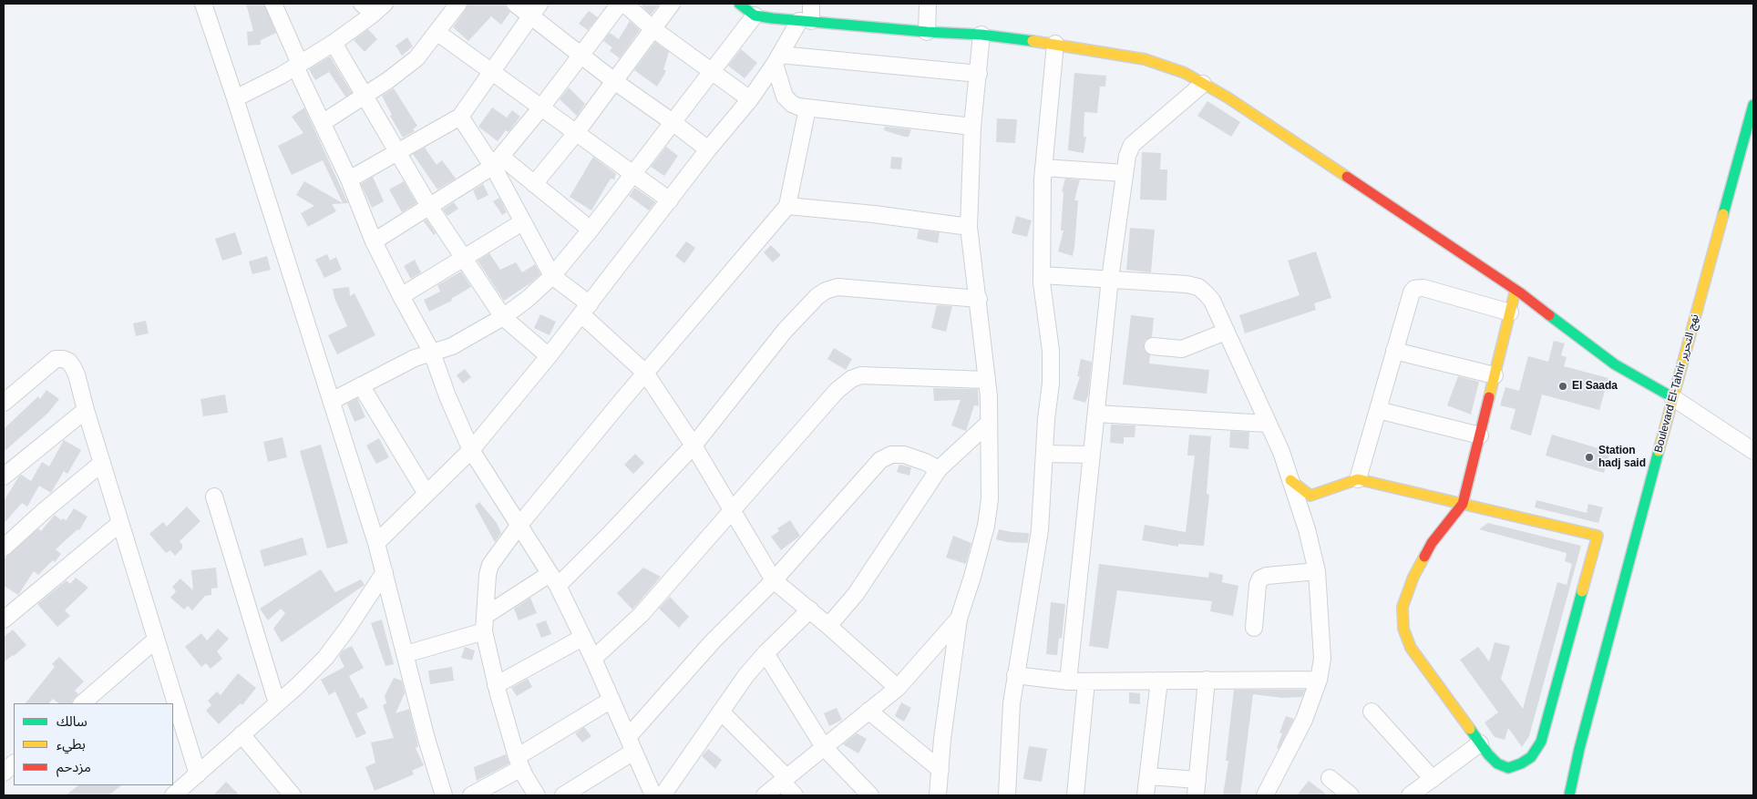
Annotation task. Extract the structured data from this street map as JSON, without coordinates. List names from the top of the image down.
{
  "streets": {
    "main road": ["Boulevard El-Tahrir نهج التحرير"]
  },
  "places": ["El Saada", "Station hadj said"],
  "legend": ["سالك", "بطيء", "مزدحم"]
}
